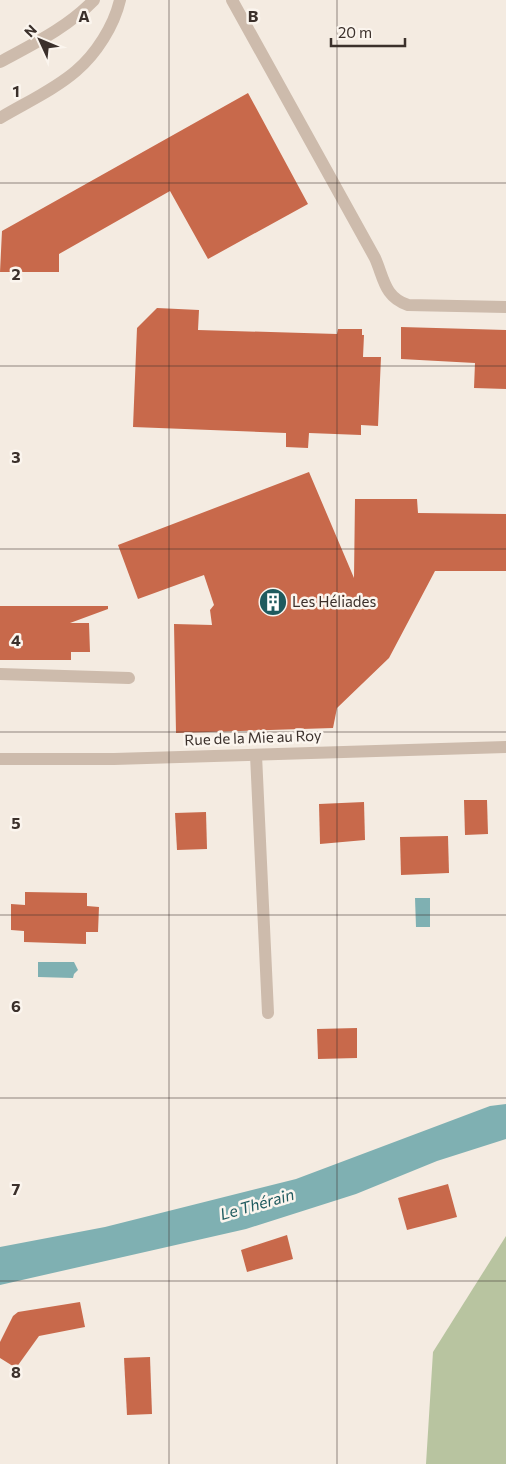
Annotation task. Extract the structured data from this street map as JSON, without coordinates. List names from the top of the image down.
{
  "streets": {
    "street": ["Rue de la Mie au Roy"]
  },
  "water": ["Le Thérain"],
  "places": {
    "building": ["Les Héliades"]
  },
  "scale_bar": "20 m",
  "north": "top left",
  "grid": {
    "columns": ["A", "B"],
    "rows": [
      "1",
      "2",
      "3",
      "4",
      "5",
      "6",
      "7",
      "8"
    ]
  }
}
